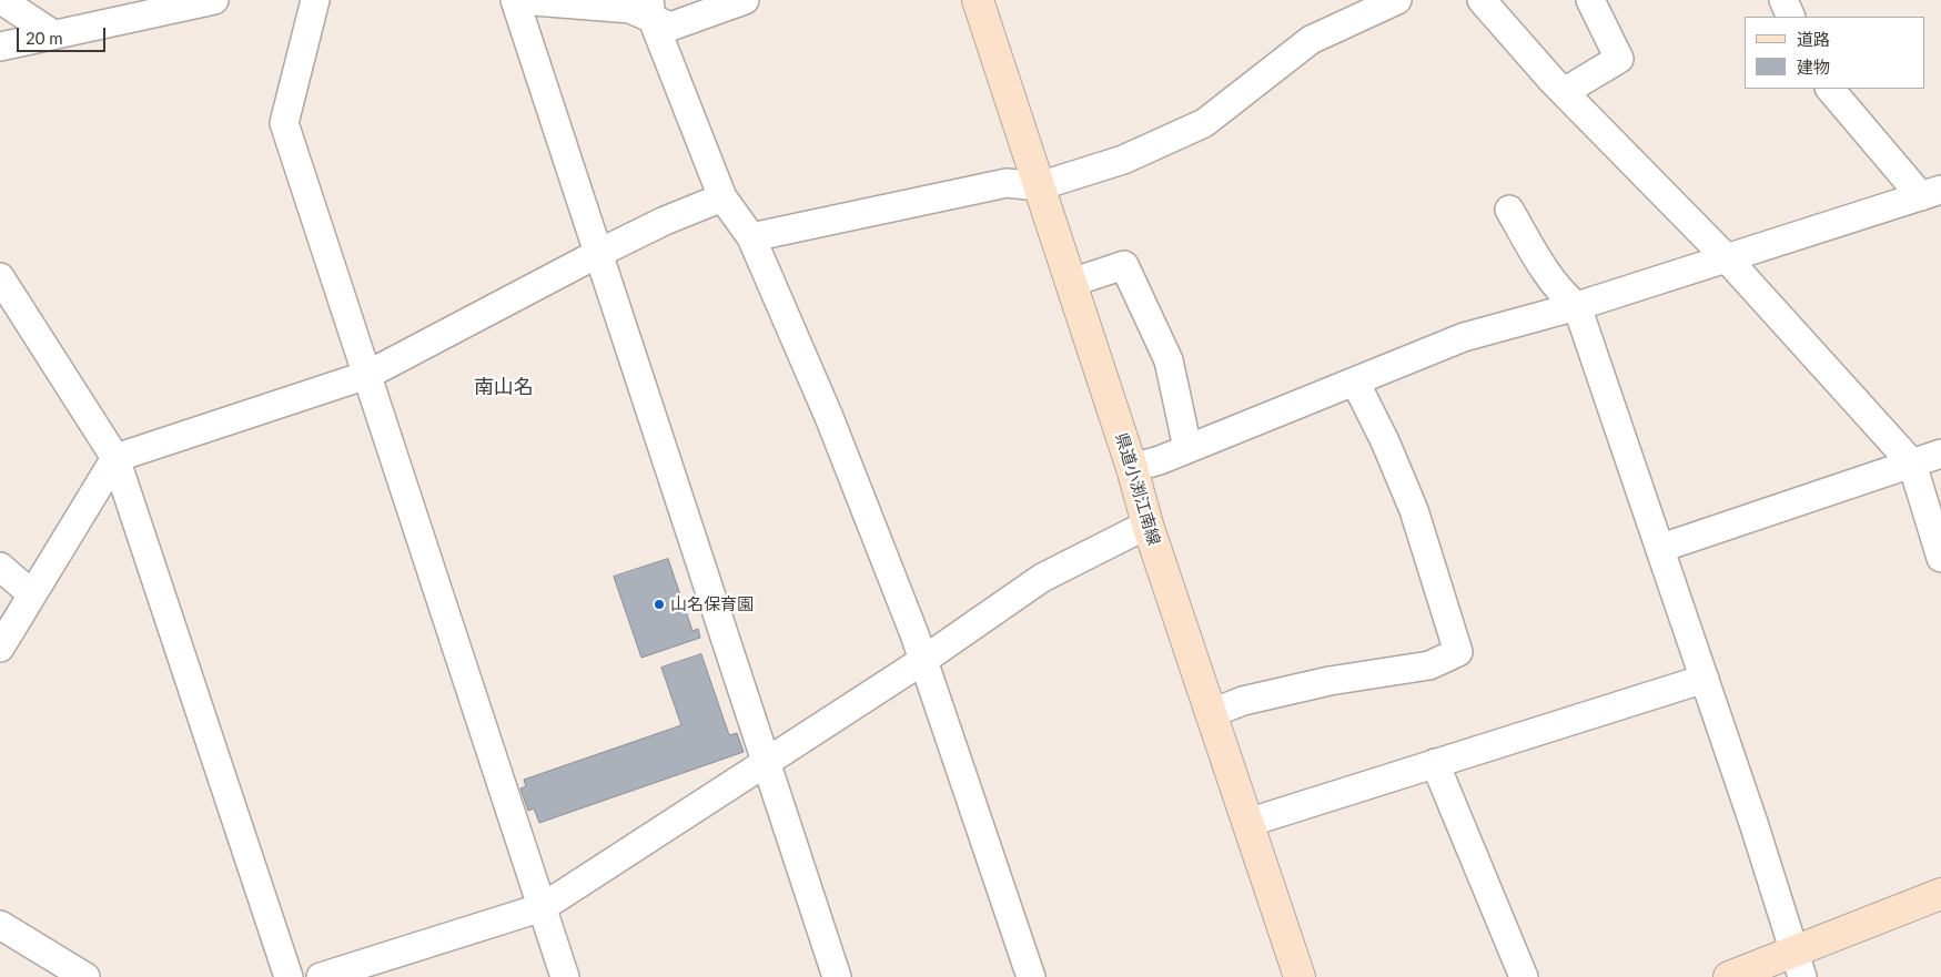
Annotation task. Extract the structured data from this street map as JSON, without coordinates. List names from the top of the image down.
{
  "streets": {
    "main road": ["県道小渕江南線"]
  },
  "districts": ["南山名"],
  "places": ["山名保育園"],
  "legend": ["道路", "建物"],
  "scale_bar": "20 m"
}
